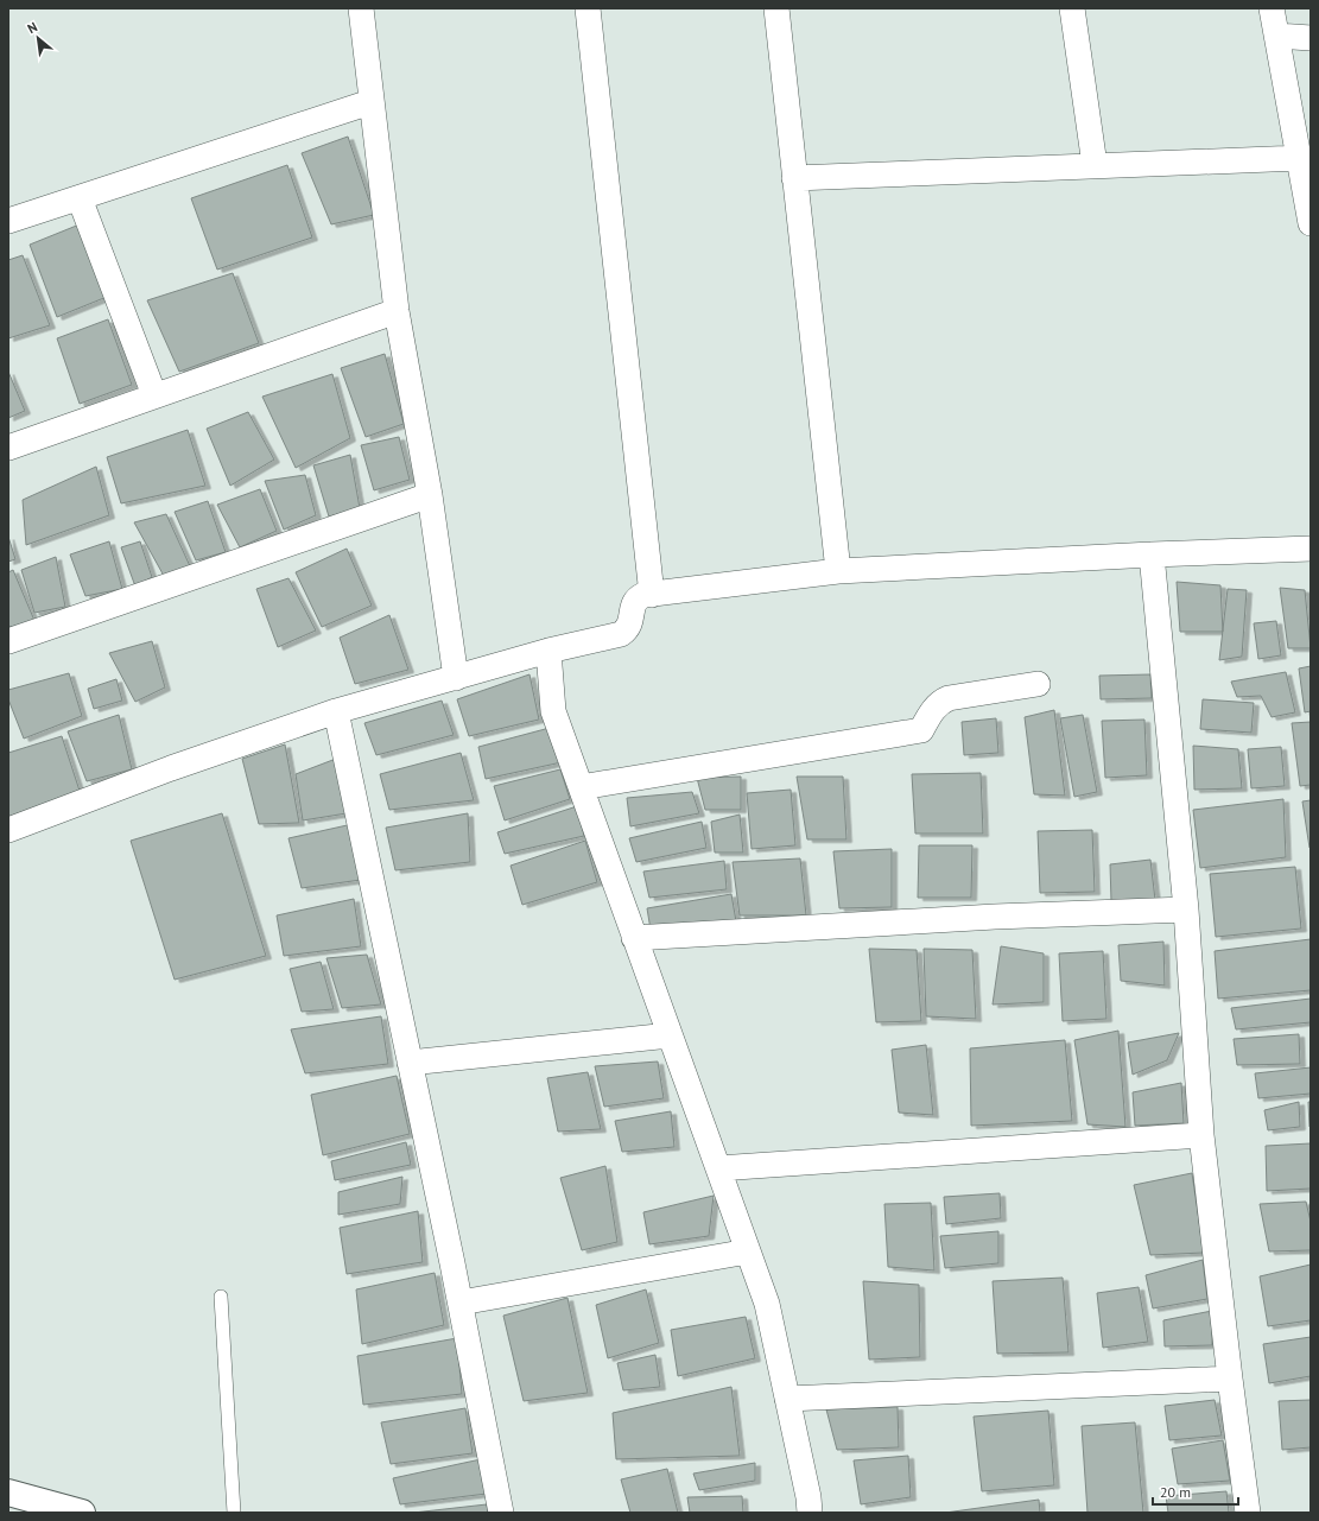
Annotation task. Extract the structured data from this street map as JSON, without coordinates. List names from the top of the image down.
{
  "scale_bar": "20 m",
  "north": "top left"
}
